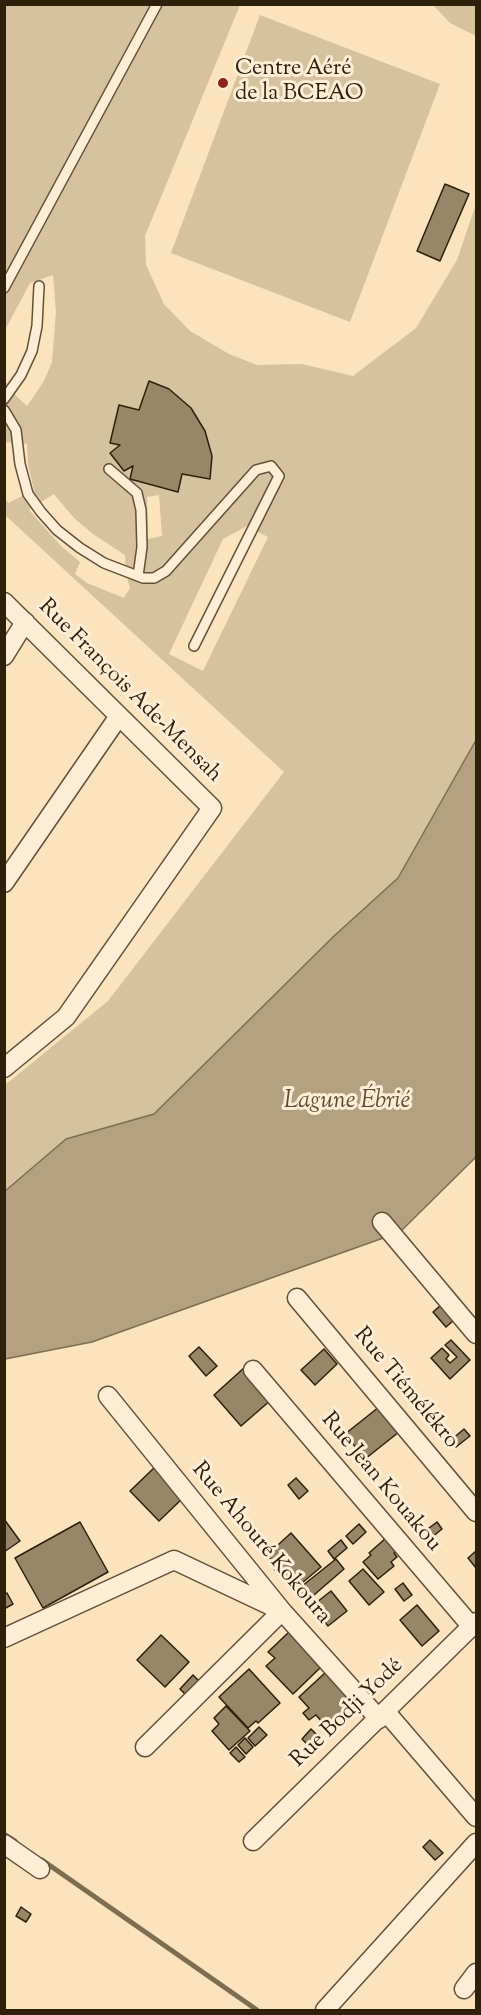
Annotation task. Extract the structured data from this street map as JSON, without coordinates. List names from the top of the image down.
{
  "streets": {
    "street": [
      "Rue François Ade-Mensah",
      "Rue Tiémélékro",
      "Rue Jean Kouakou",
      "Rue Ahouré Kokoura",
      "Rue Bodji Yodé"
    ]
  },
  "crossings": [
    ["Rue Jean Kouakou", "Rue Bodji Yodé"],
    ["Rue Ahouré Kokoura", "Rue Bodji Yodé"]
  ],
  "water": ["Lagune Ébrié"],
  "places": ["Centre Aéré de la BCEAO"]
}
